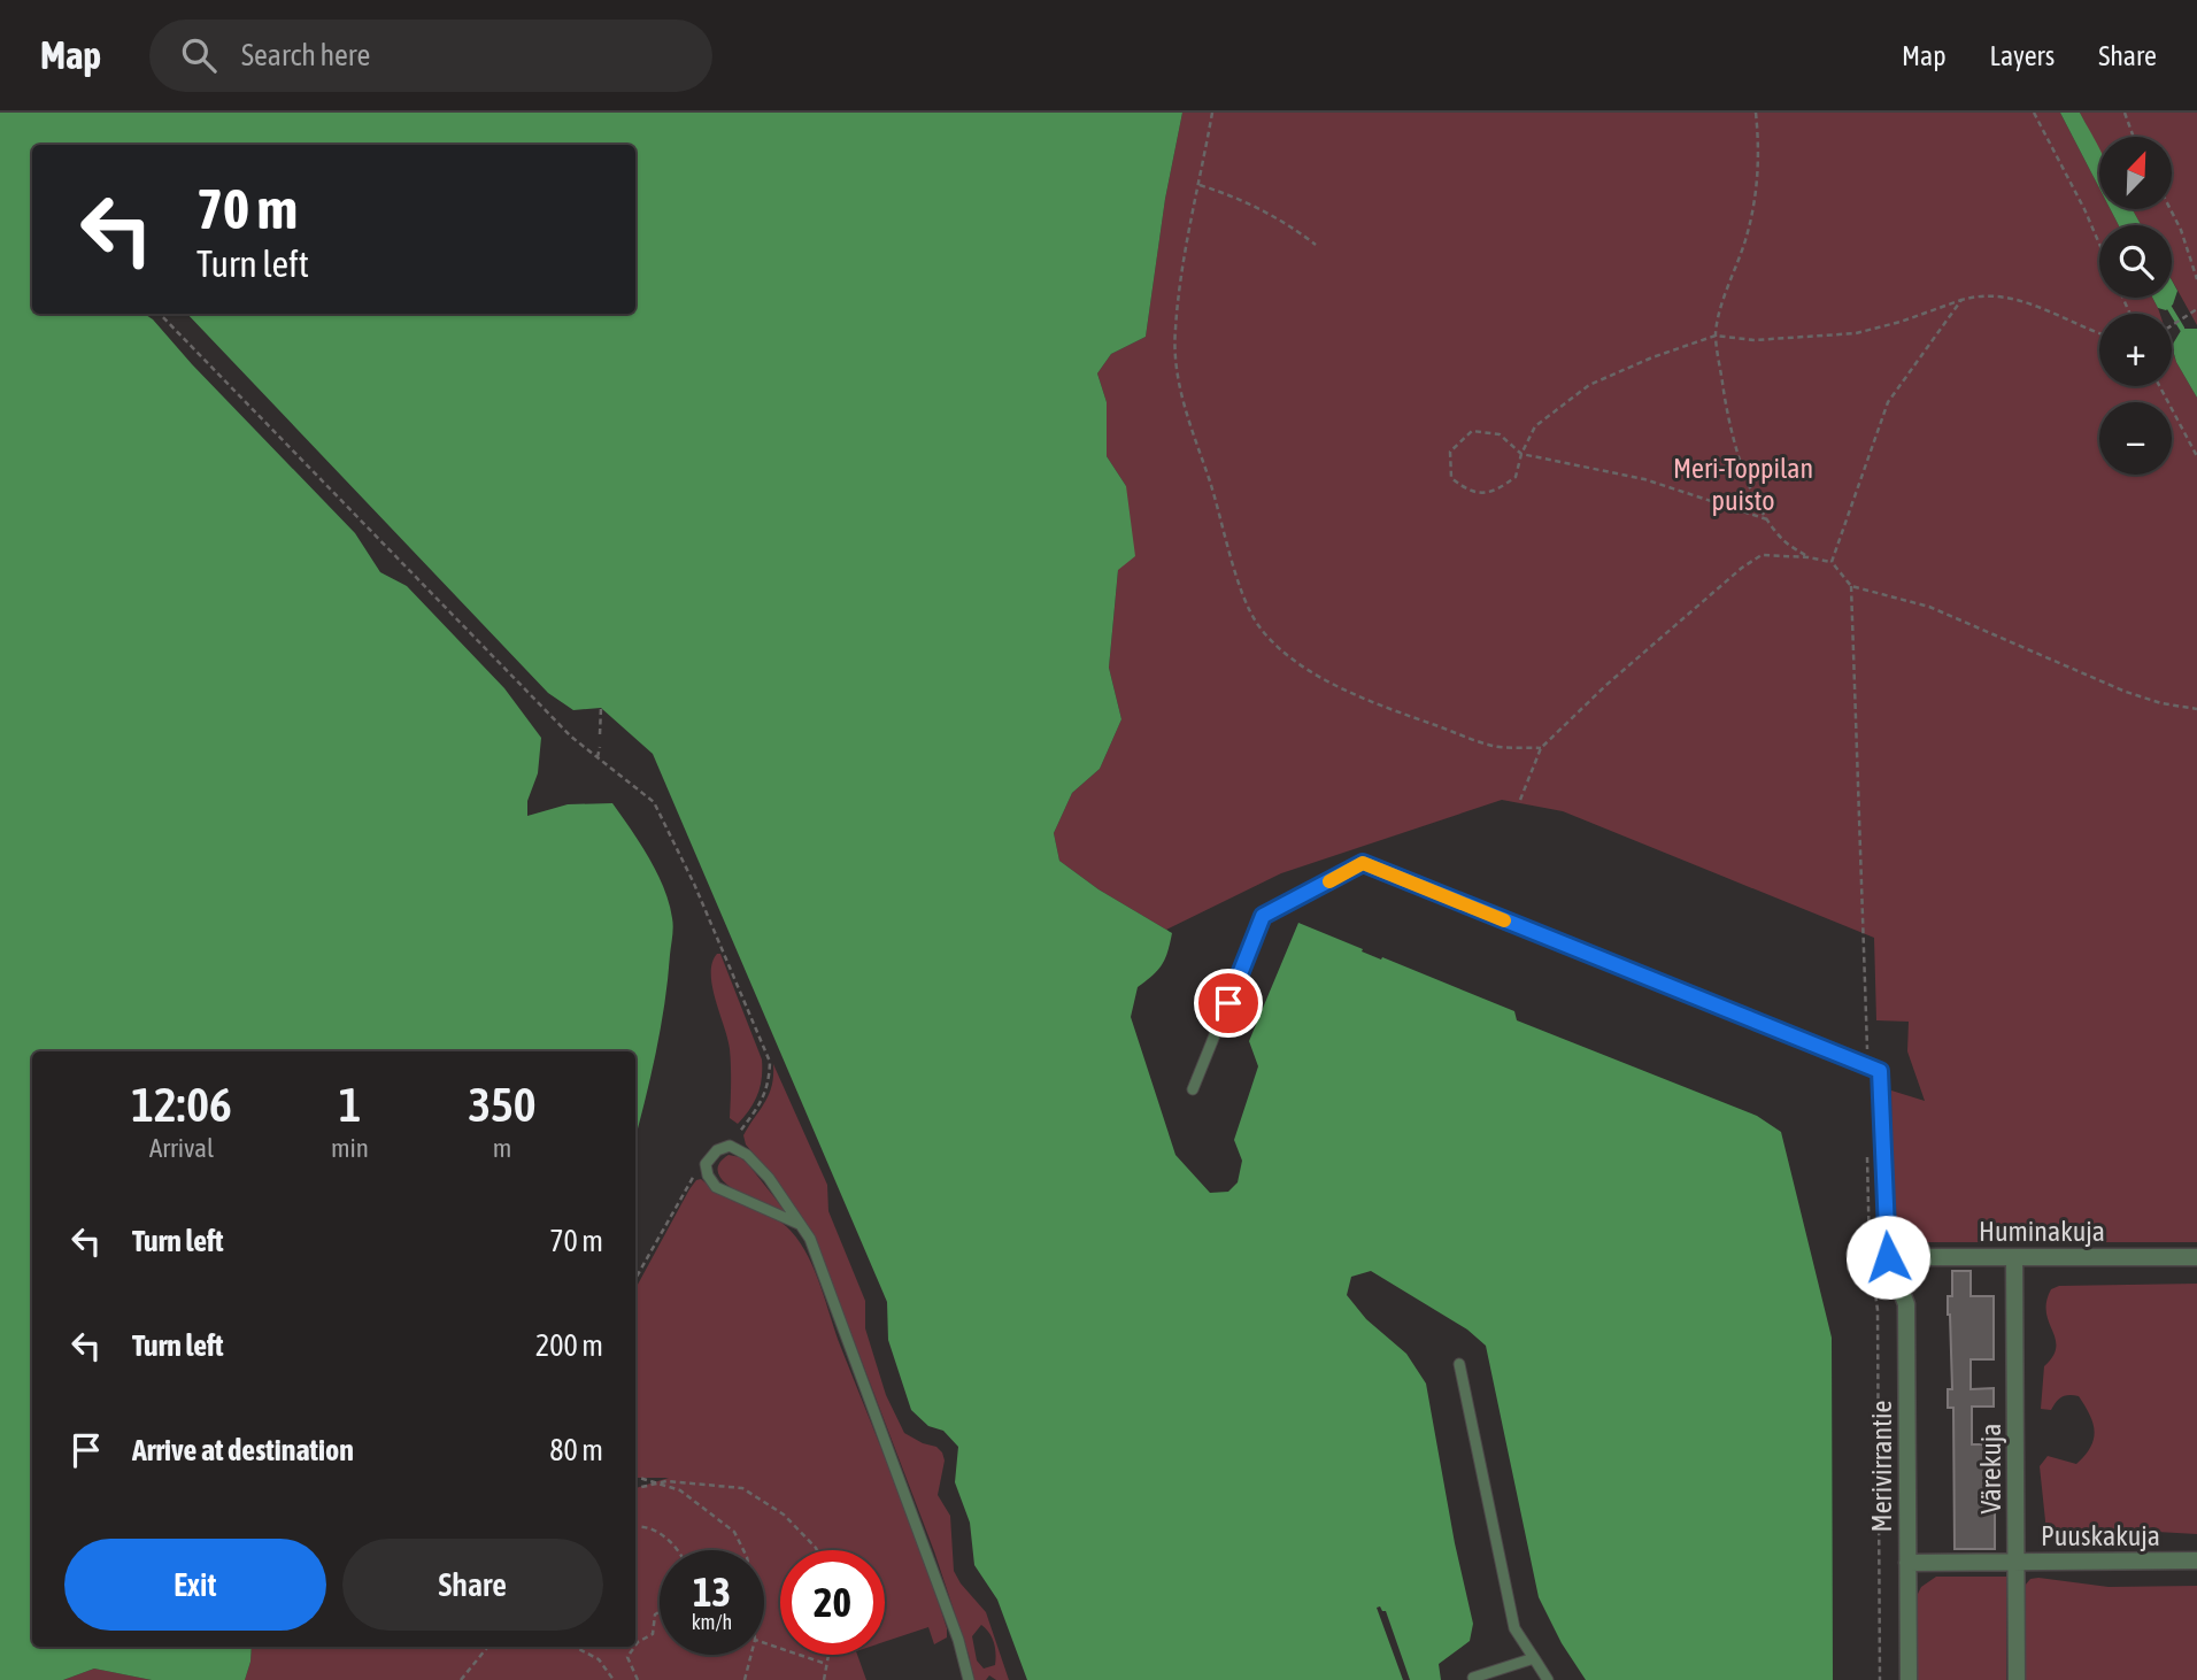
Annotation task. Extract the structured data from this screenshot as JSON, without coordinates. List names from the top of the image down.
{
  "streets": {
    "street": [
      "Huminakuja",
      "Merivirrantie",
      "Värekuja",
      "Puuskakuja"
    ]
  },
  "crossings": [
    ["Huminakuja", "Merivirrantie"],
    ["Huminakuja", "Värekuja"],
    ["Merivirrantie", "Puuskakuja"],
    ["Värekuja", "Puuskakuja"]
  ],
  "parks": ["Meri-Toppilan puisto"],
  "north": "top right",
  "page": {
    "header": "Map",
    "search": "Search here",
    "nav": ["Map", "Layers", "Share"],
    "map_buttons": ["+", "−"],
    "turn": ["70 m", "Turn left"],
    "eta": [
      "12:06",
      "Arrival",
      "1",
      "min",
      "350",
      "m"
    ],
    "list": [
      {
        "name": "Turn left",
        "value": "70 m"
      },
      {
        "name": "Turn left",
        "value": "200 m"
      },
      {
        "name": "Arrive at destination",
        "value": "80 m"
      }
    ],
    "buttons": ["Exit", "Share"],
    "speed": "13 km/h",
    "limit": "20"
  }
}
